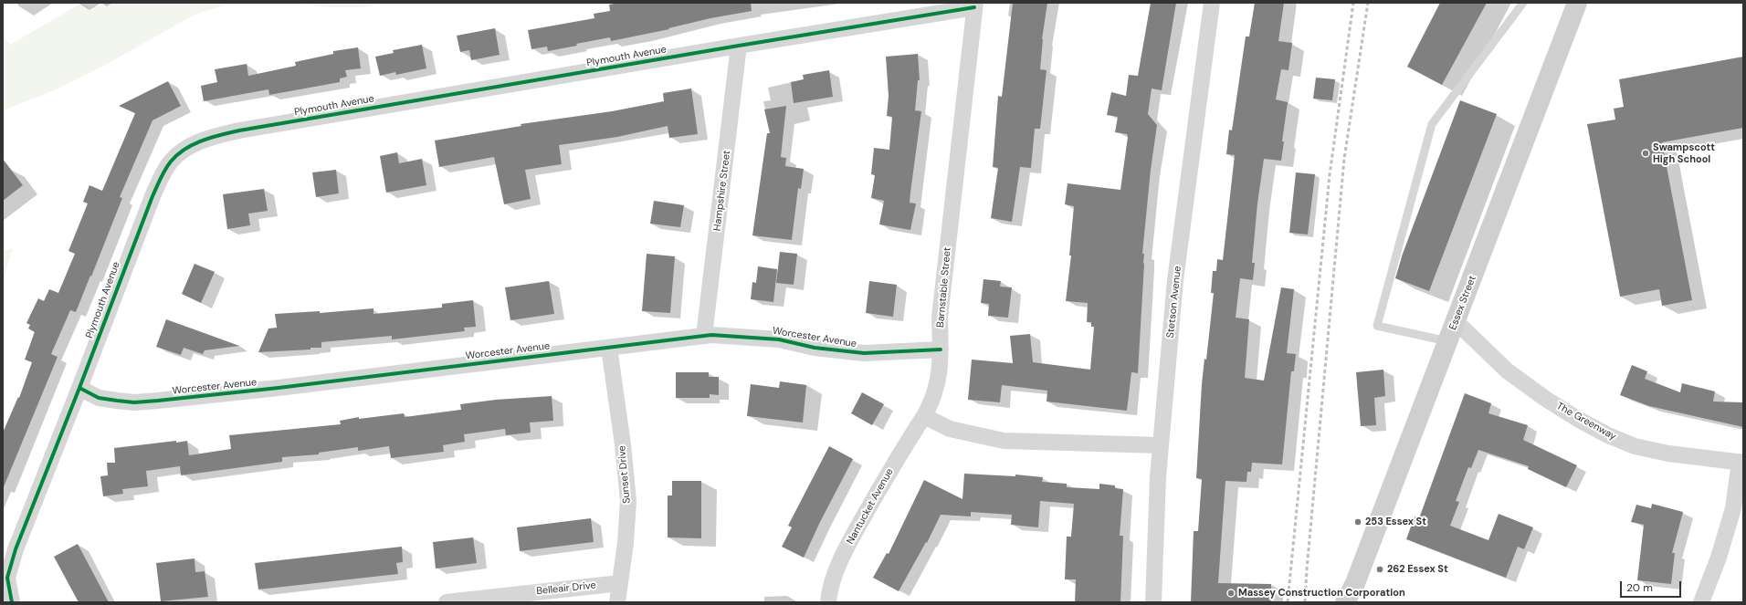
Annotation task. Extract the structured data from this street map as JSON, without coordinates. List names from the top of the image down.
{
  "streets": {
    "main road": ["Essex Street"],
    "street": [
      "Plymouth Avenue",
      "Hampshire Street",
      "Barnstable Street",
      "Stetson Avenue",
      "Worcester Avenue",
      "The Greenway",
      "Sunset Drive",
      "Nantucket Avenue",
      "Belleair Drive"
    ]
  },
  "crossings": [
    ["Plymouth Avenue", "Hampshire Street"],
    ["Plymouth Avenue", "Barnstable Street"],
    ["Plymouth Avenue", "Worcester Avenue"],
    ["Hampshire Street", "Worcester Avenue"],
    ["Barnstable Street", "Worcester Avenue"],
    ["Barnstable Street", "Nantucket Avenue"],
    ["Essex Street", "The Greenway"],
    ["Worcester Avenue", "Sunset Drive"],
    ["Sunset Drive", "Belleair Drive"]
  ],
  "places": [
    "Swampscott High School",
    "253 Essex St",
    "262 Essex St",
    "Massey Construction Corporation"
  ],
  "scale_bar": "20 m"
}
